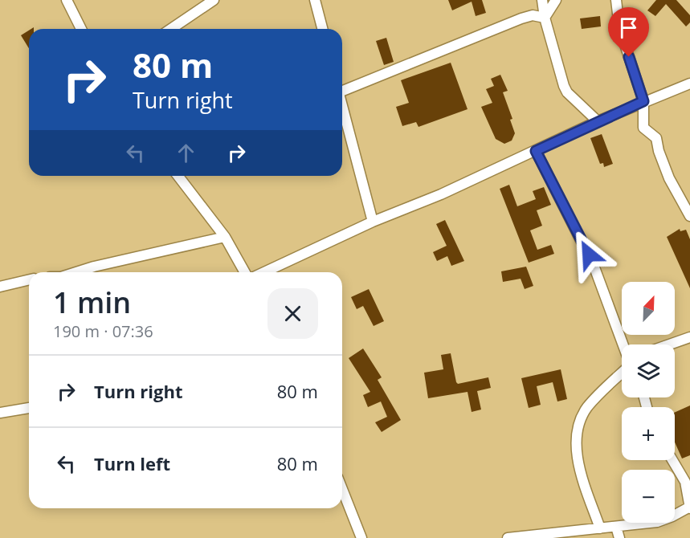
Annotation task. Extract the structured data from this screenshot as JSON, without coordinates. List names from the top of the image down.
{
  "north": "top right",
  "page": {
    "turn": ["80 m", "Turn right"],
    "heading": ["1 min", "190 m · 07:36"],
    "map_buttons": ["+", "−"],
    "list": [
      {
        "name": "Turn right",
        "value": "80 m"
      },
      {
        "name": "Turn left",
        "value": "80 m"
      }
    ]
  }
}
